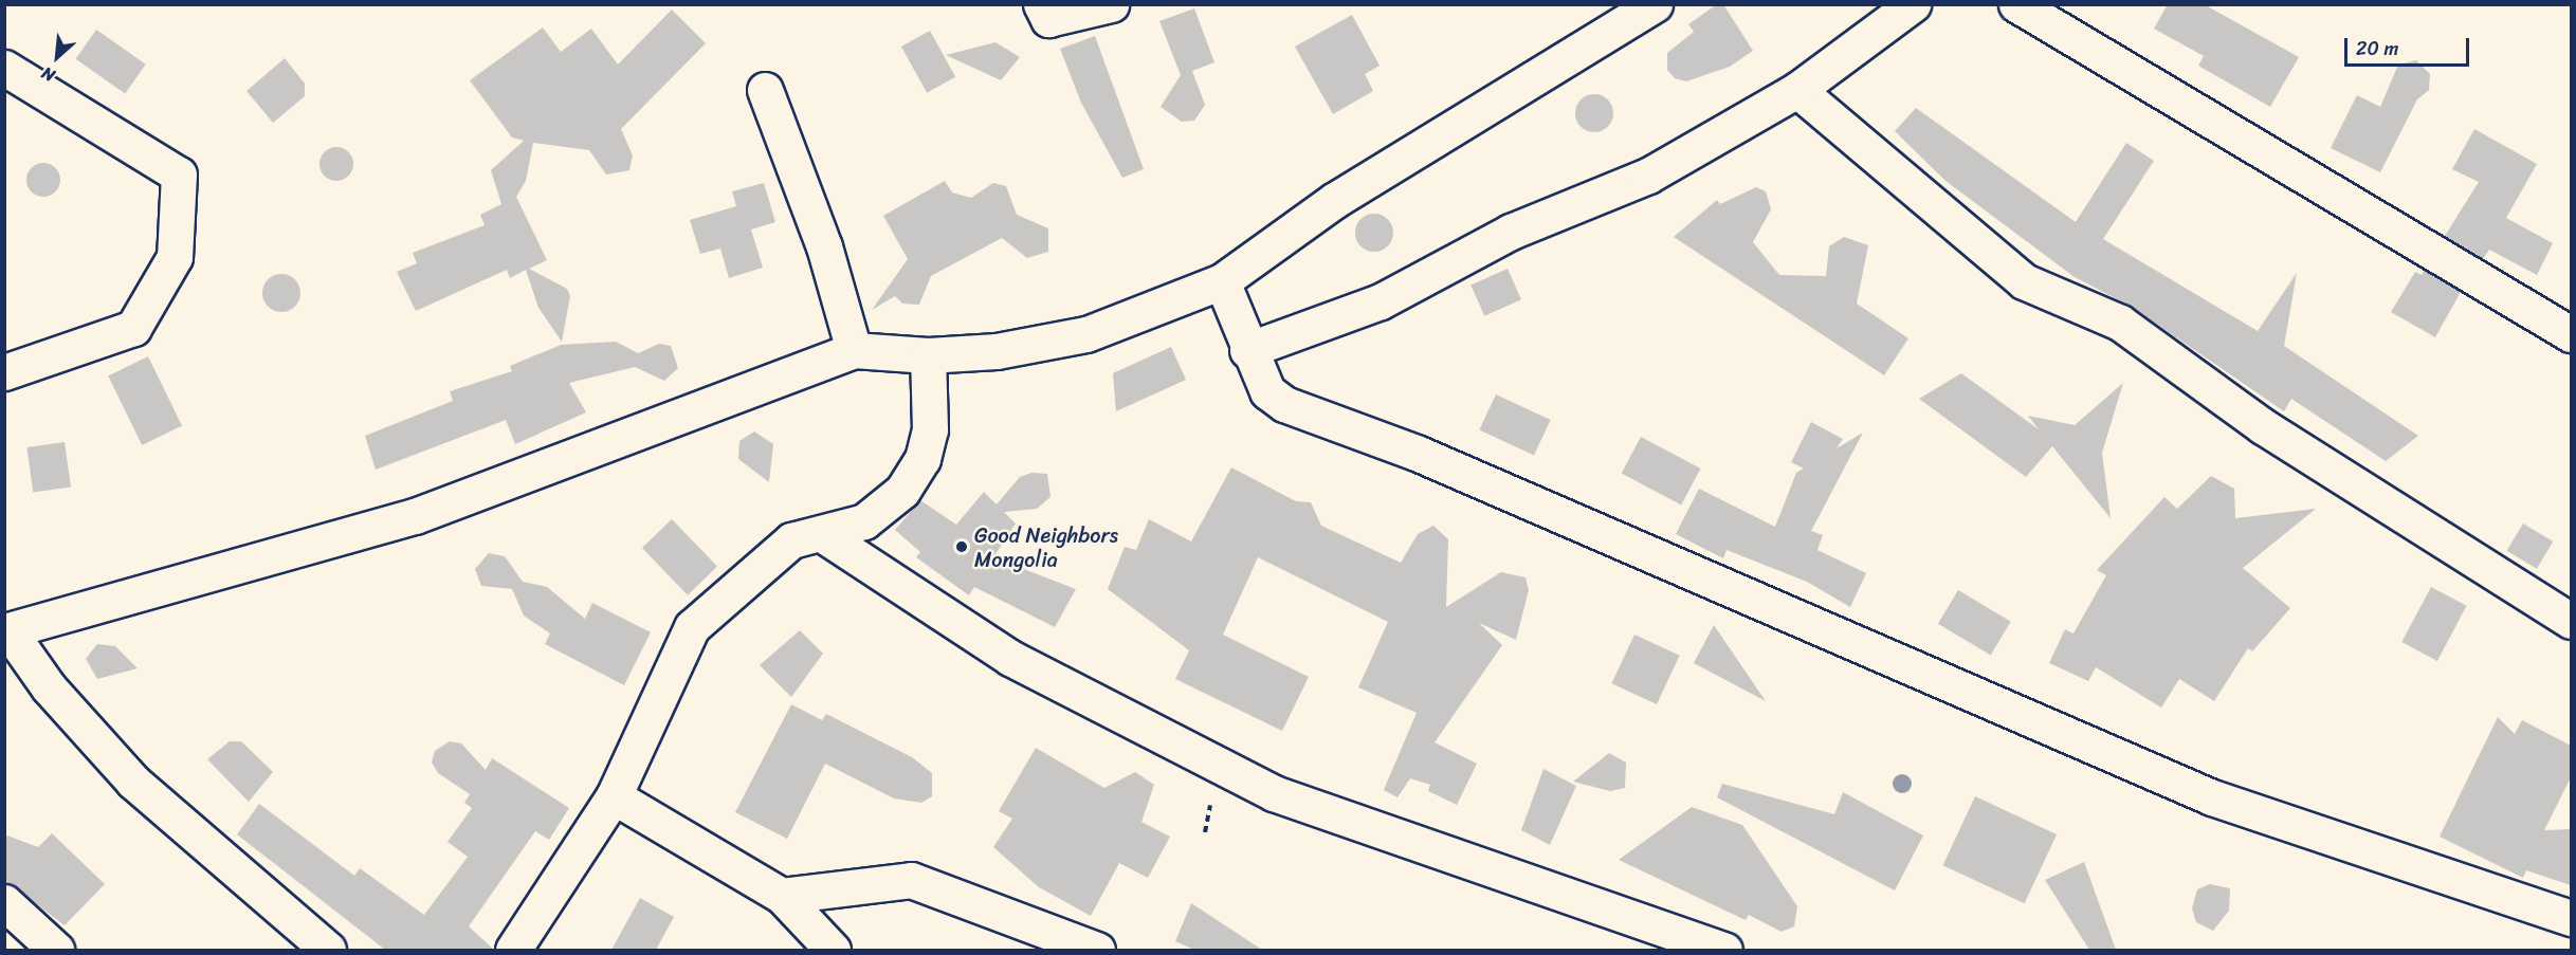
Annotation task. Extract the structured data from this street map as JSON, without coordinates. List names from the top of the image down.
{
  "places": ["Good Neighbors Mongolia"],
  "scale_bar": "20 m",
  "north": "bottom left"
}
